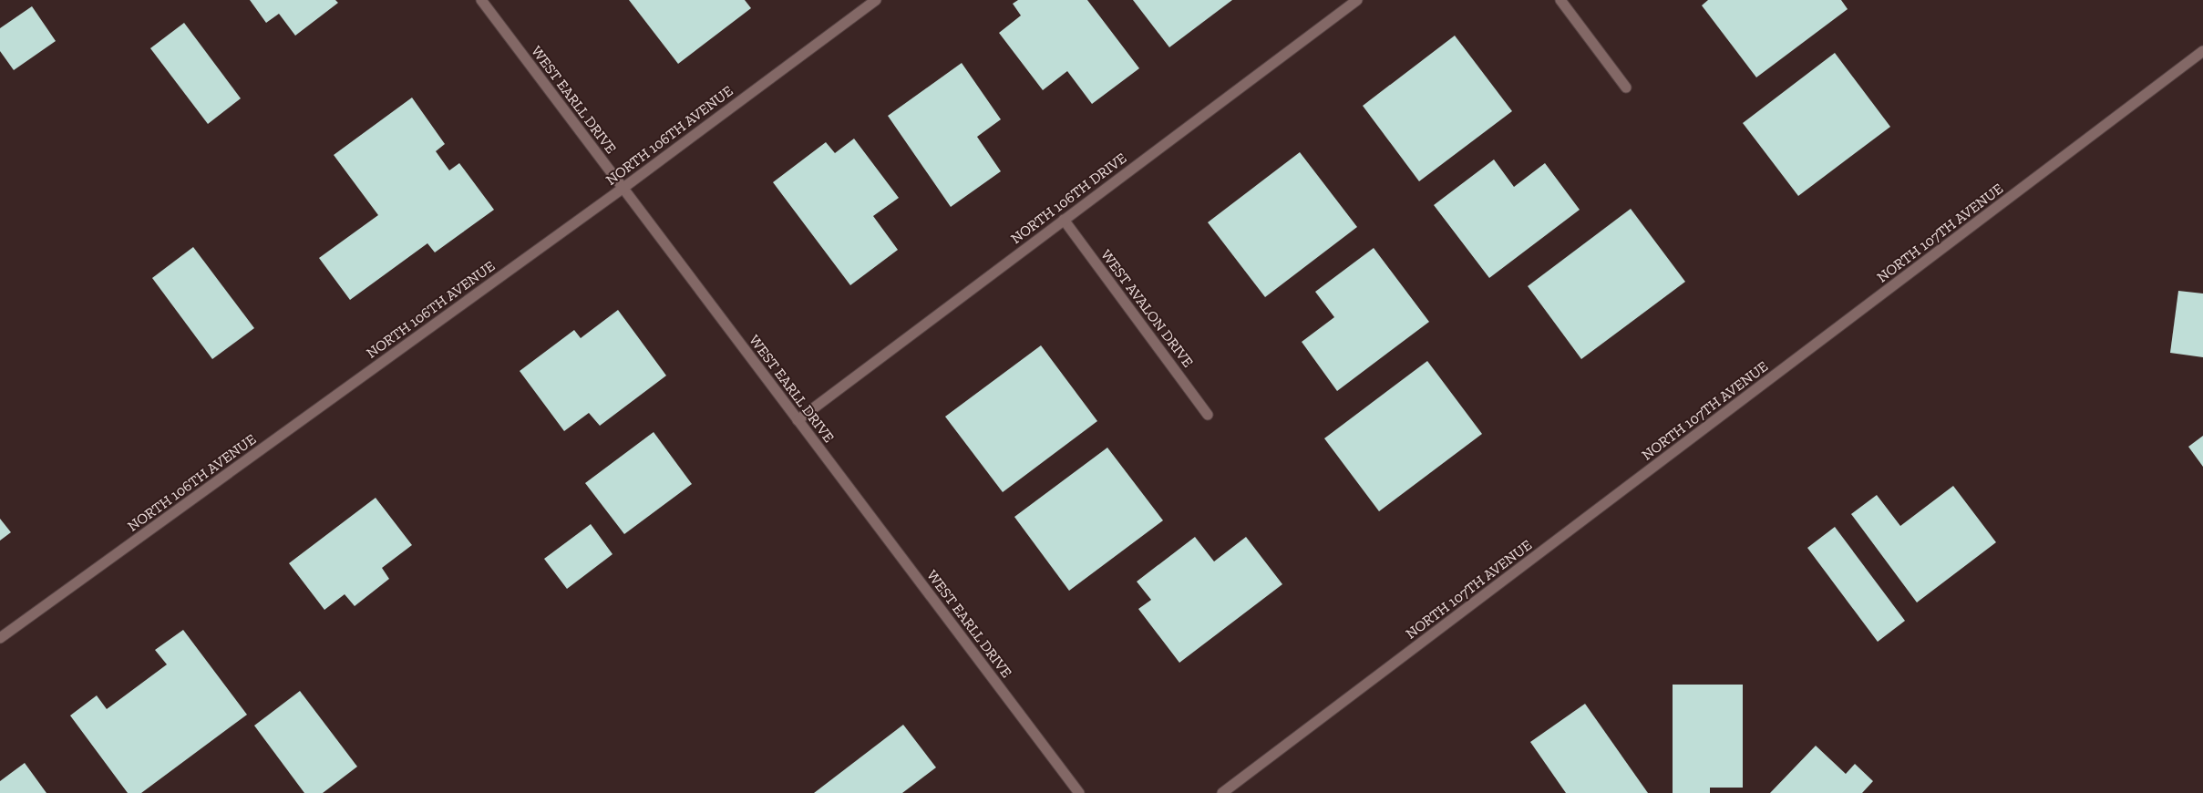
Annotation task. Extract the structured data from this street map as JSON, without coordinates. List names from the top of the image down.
{
  "streets": {
    "street": [
      "WEST EARLL DRIVE",
      "NORTH 106TH AVENUE",
      "NORTH 106TH DRIVE",
      "NORTH 107TH AVENUE",
      "WEST AVALON DRIVE"
    ]
  },
  "crossings": [
    ["WEST EARLL DRIVE", "NORTH 106TH AVENUE"],
    ["WEST EARLL DRIVE", "NORTH 106TH DRIVE"],
    ["NORTH 106TH DRIVE", "WEST AVALON DRIVE"]
  ]
}
